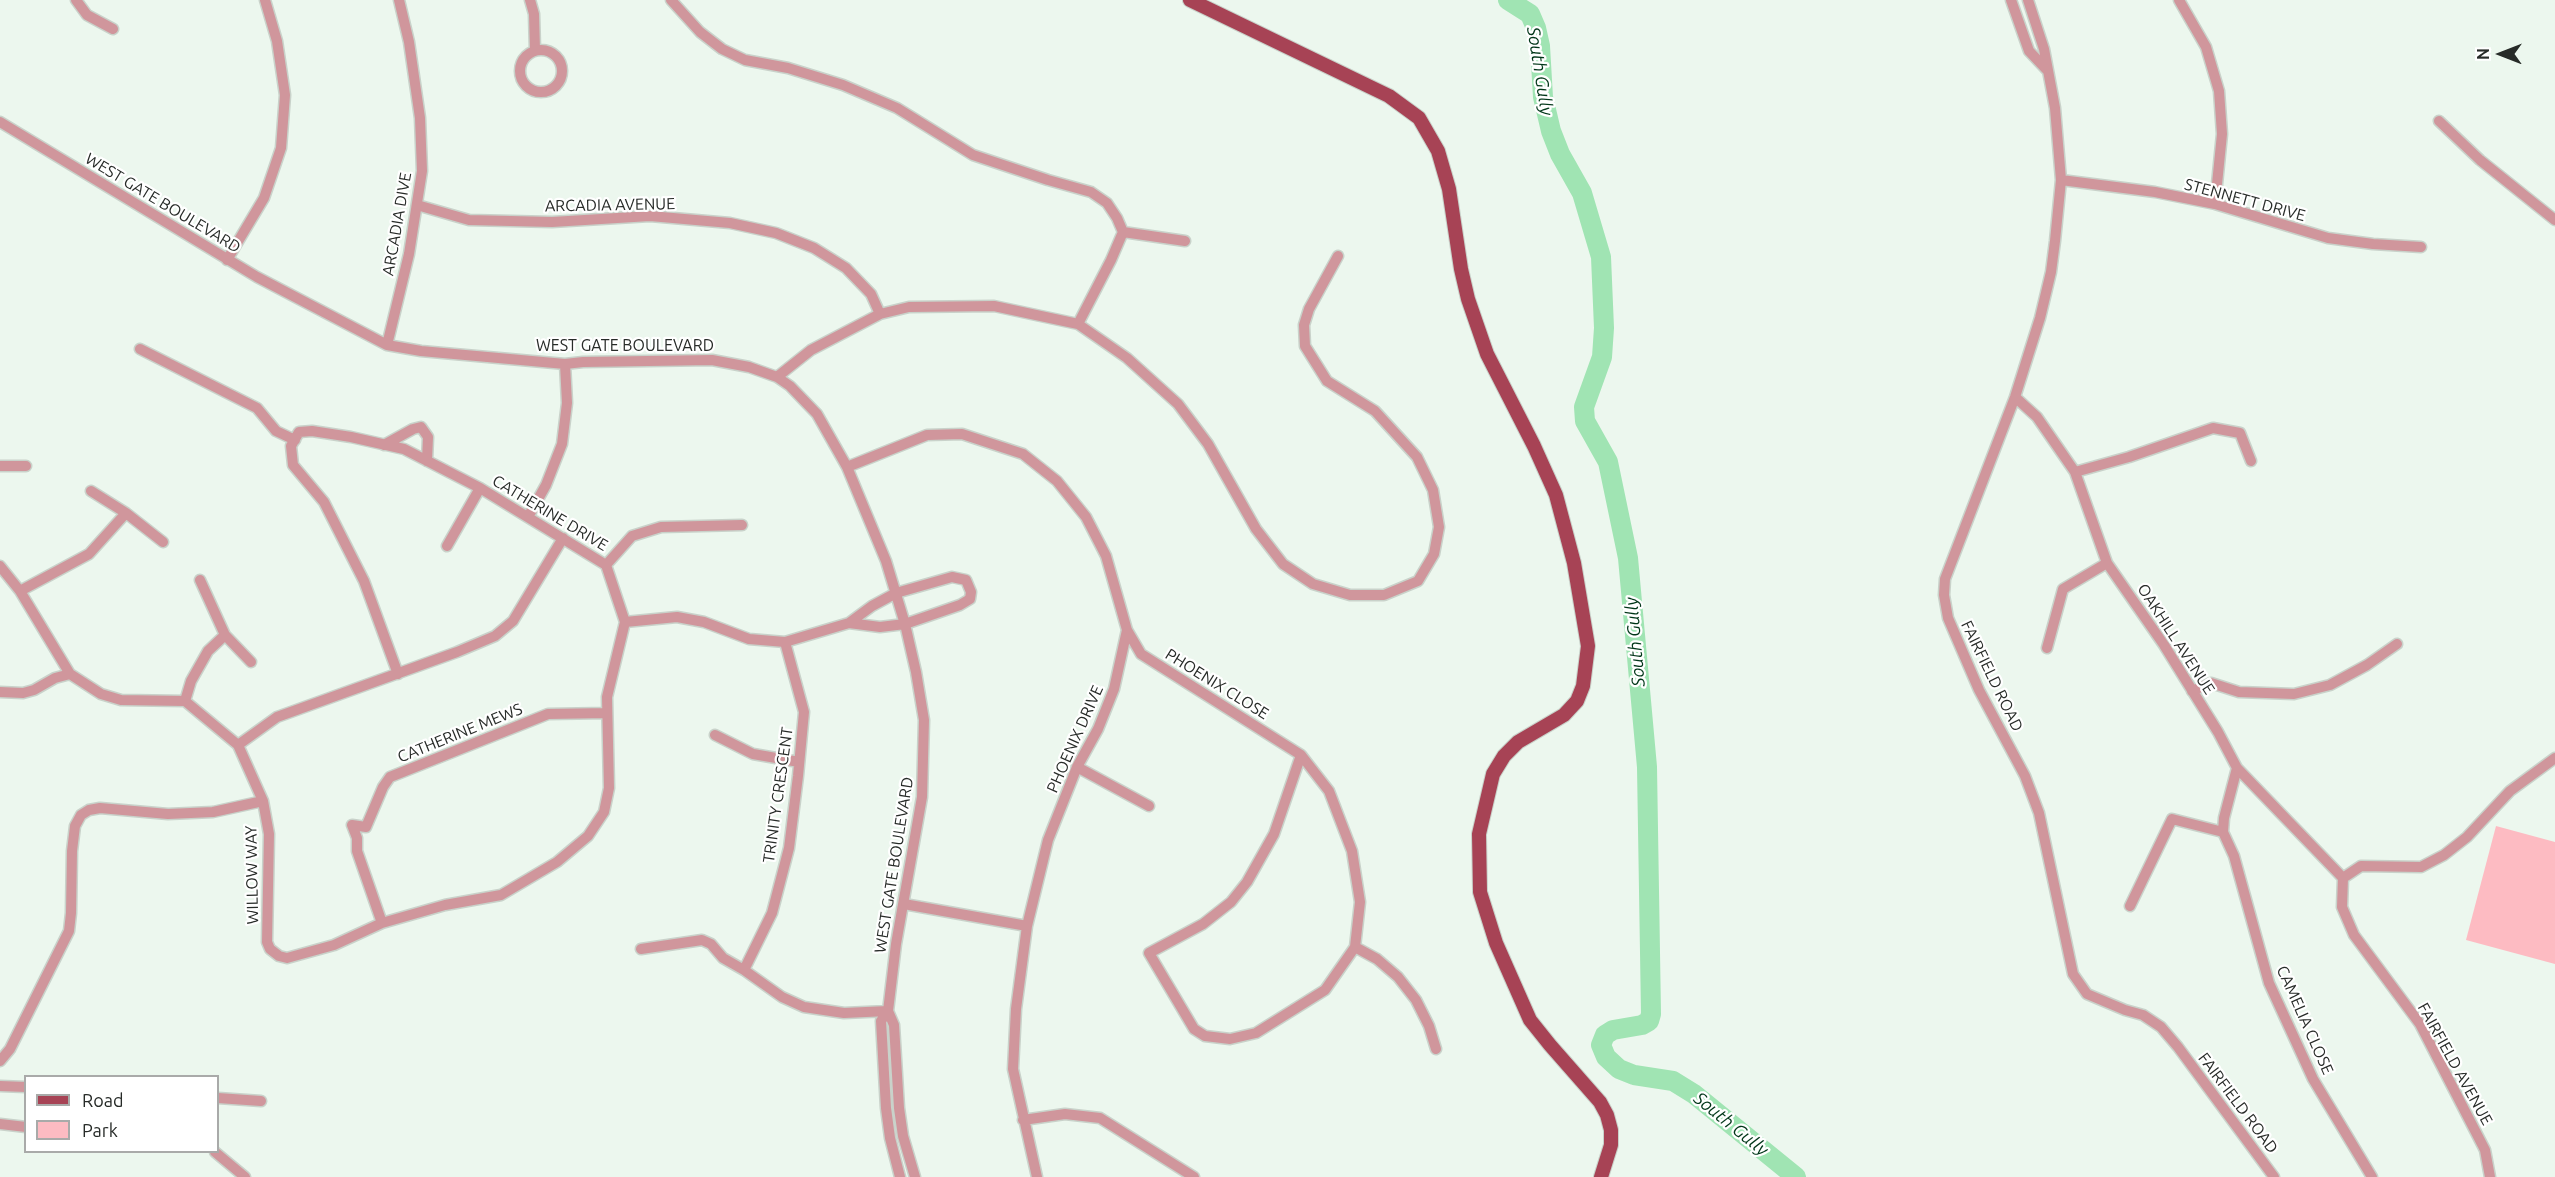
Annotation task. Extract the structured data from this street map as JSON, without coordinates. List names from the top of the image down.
{
  "streets": {
    "street": [
      "STENNETT DRIVE",
      "WEST GATE BOULEVARD",
      "ARCADIA AVENUE",
      "ARCADIA DIVE",
      "CATHERINE DRIVE",
      "OAKHILL AVENUE",
      "FAIRFIELD ROAD",
      "PHOENIX CLOSE",
      "CATHERINE MEWS",
      "PHOENIX DRIVE",
      "TRINITY CRESCENT",
      "WILLOW WAY",
      "CAMELIA CLOSE",
      "FAIRFIELD AVENUE"
    ]
  },
  "crossings": [
    ["STENNETT DRIVE", "FAIRFIELD ROAD"],
    ["WEST GATE BOULEVARD", "ARCADIA DIVE"],
    ["WEST GATE BOULEVARD", "PHOENIX DRIVE"],
    ["ARCADIA AVENUE", "ARCADIA DIVE"],
    ["OAKHILL AVENUE", "FAIRFIELD ROAD"],
    ["OAKHILL AVENUE", "FAIRFIELD AVENUE"],
    ["PHOENIX CLOSE", "PHOENIX DRIVE"],
    ["CATHERINE MEWS", "WILLOW WAY"]
  ],
  "water": ["South Gully"],
  "legend": ["Road", "Park"],
  "north": "left"
}
